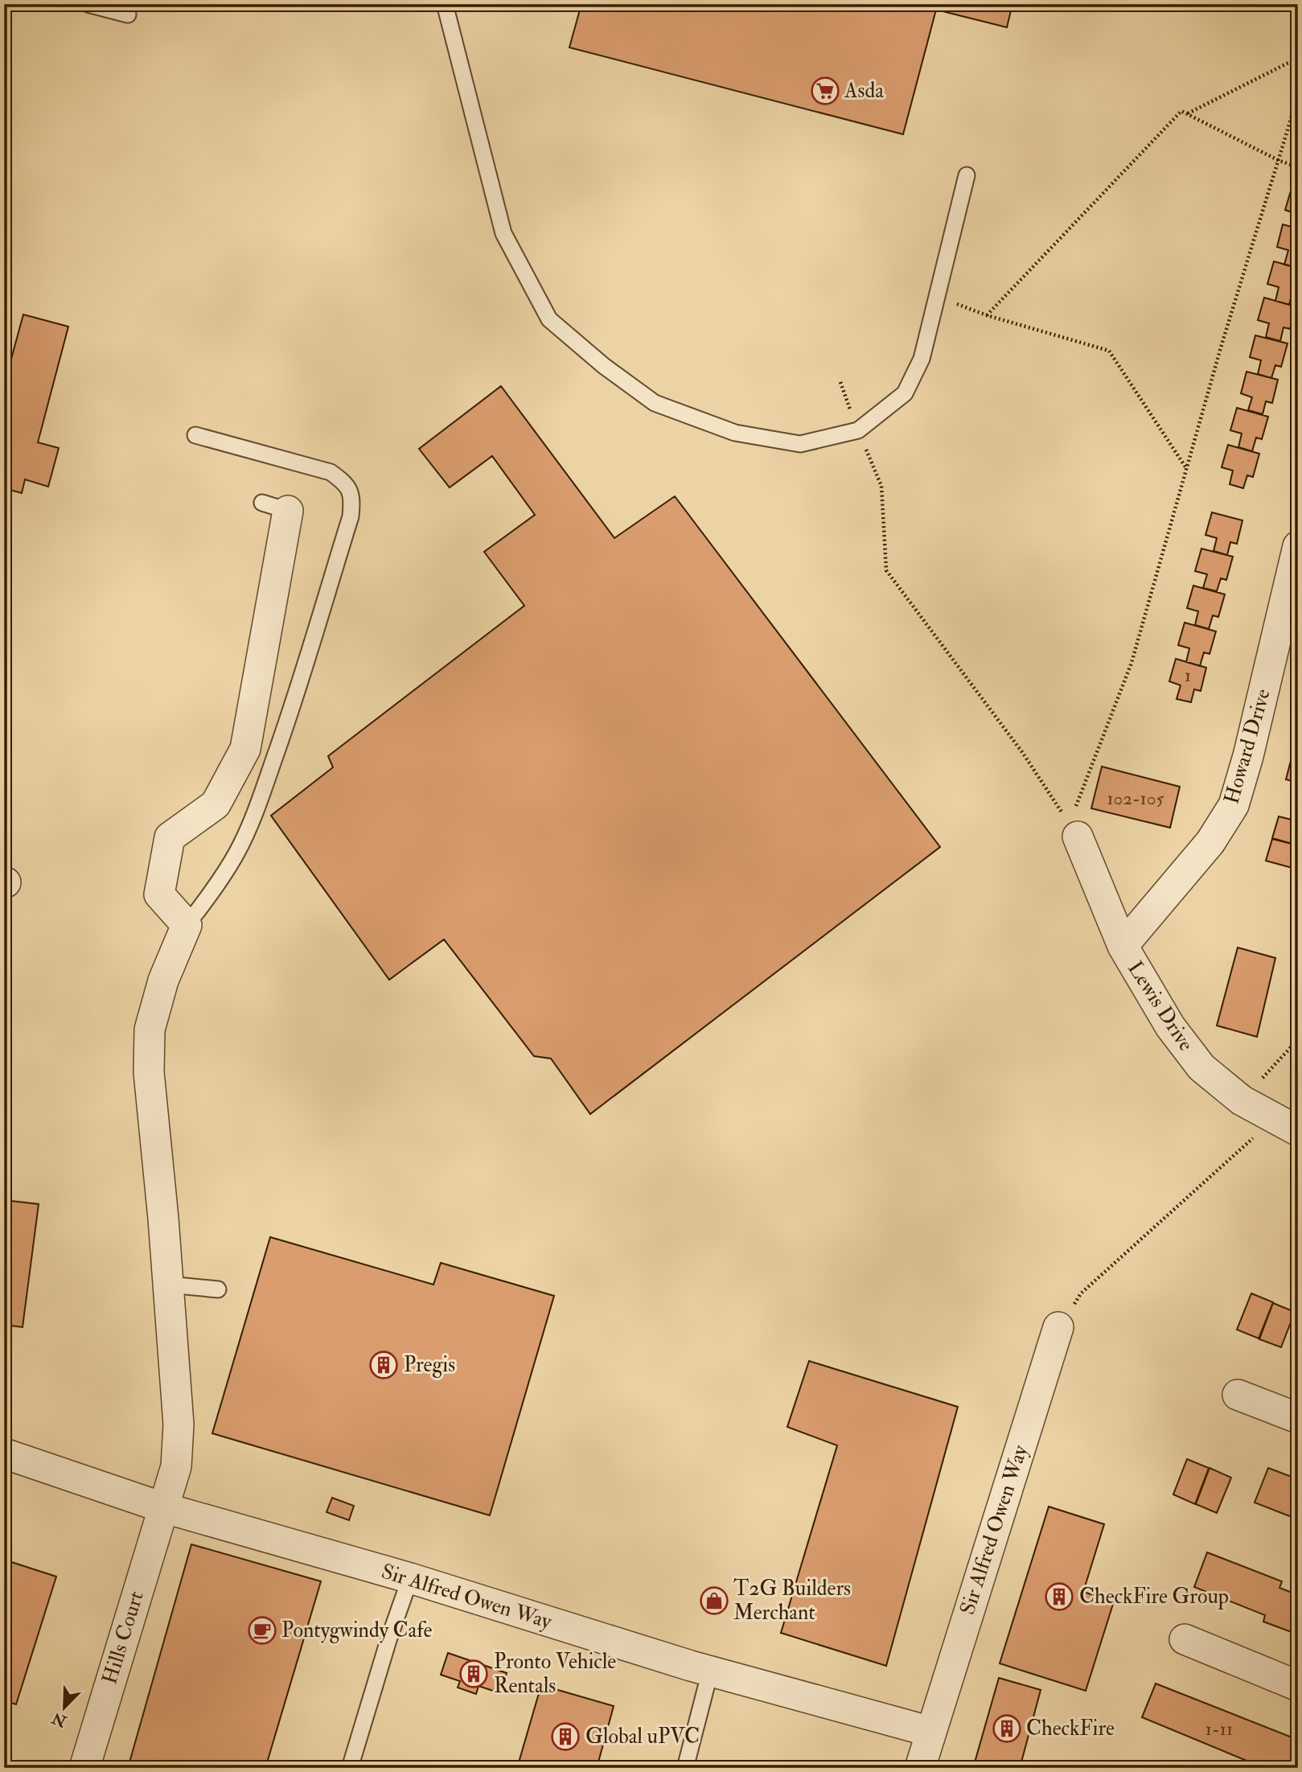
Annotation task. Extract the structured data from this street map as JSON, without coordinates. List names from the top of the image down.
{
  "streets": {
    "street": [
      "Howard Drive",
      "Lewis Drive",
      "Sir Alfred Owen Way",
      "Hills Court"
    ]
  },
  "crossings": [
    ["Howard Drive", "Lewis Drive"],
    ["Sir Alfred Owen Way", "Hills Court"]
  ],
  "places": {
    "supermarket": ["Asda"],
    "building": [
      "Pregis",
      "CheckFire Group",
      "Pronto Vehicle Rentals",
      "CheckFire",
      "Global uPVC"
    ],
    "shop": ["T2G Builders Merchant"],
    "cafe": ["Pontygwindy Cafe"]
  },
  "house_numbers": ["1", "102-105", "1-11"],
  "north": "bottom left"
}
